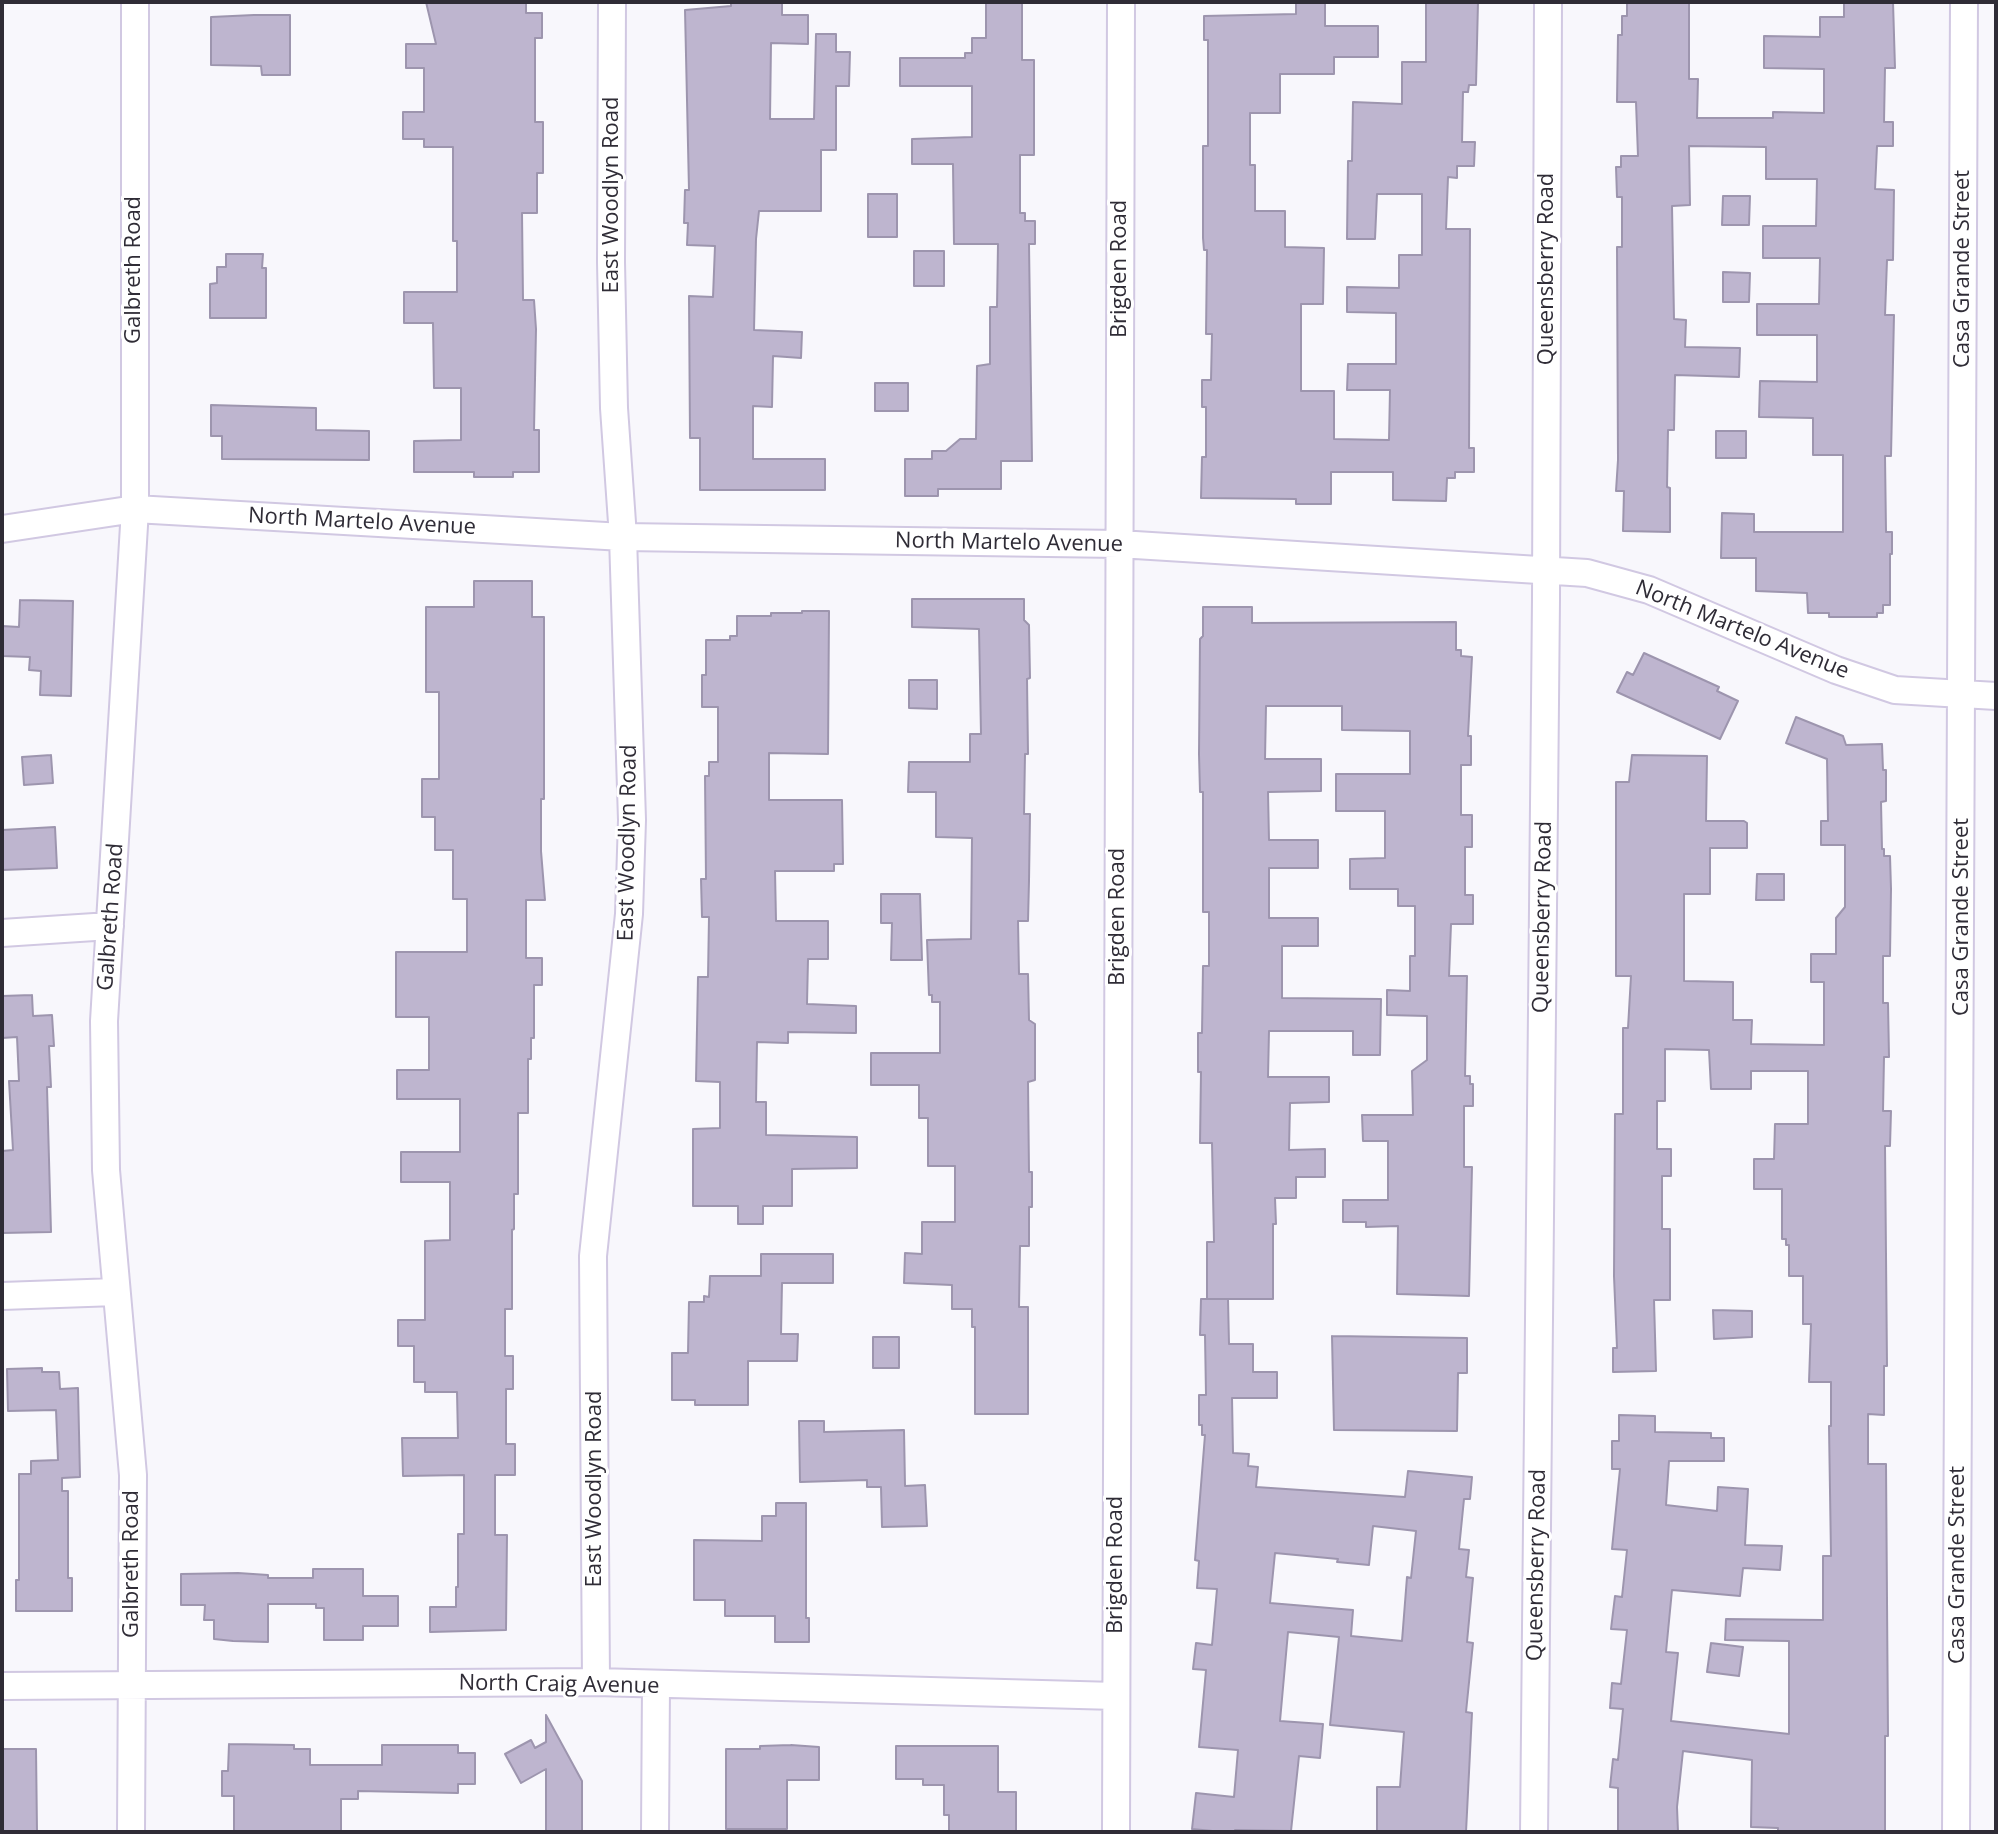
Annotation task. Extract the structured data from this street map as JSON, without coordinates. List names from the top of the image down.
{
  "streets": {
    "street": [
      "East Woodlyn Road",
      "Brigden Road",
      "Queensberry Road",
      "Casa Grande Street",
      "Galbreth Road",
      "North Martelo Avenue",
      "North Craig Avenue"
    ]
  },
  "crossings": [
    ["East Woodlyn Road", "North Martelo Avenue"],
    ["East Woodlyn Road", "North Craig Avenue"],
    ["Brigden Road", "North Martelo Avenue"],
    ["Brigden Road", "North Craig Avenue"],
    ["Queensberry Road", "North Martelo Avenue"],
    ["Casa Grande Street", "North Martelo Avenue"],
    ["Galbreth Road", "North Martelo Avenue"],
    ["Galbreth Road", "North Craig Avenue"]
  ]
}
